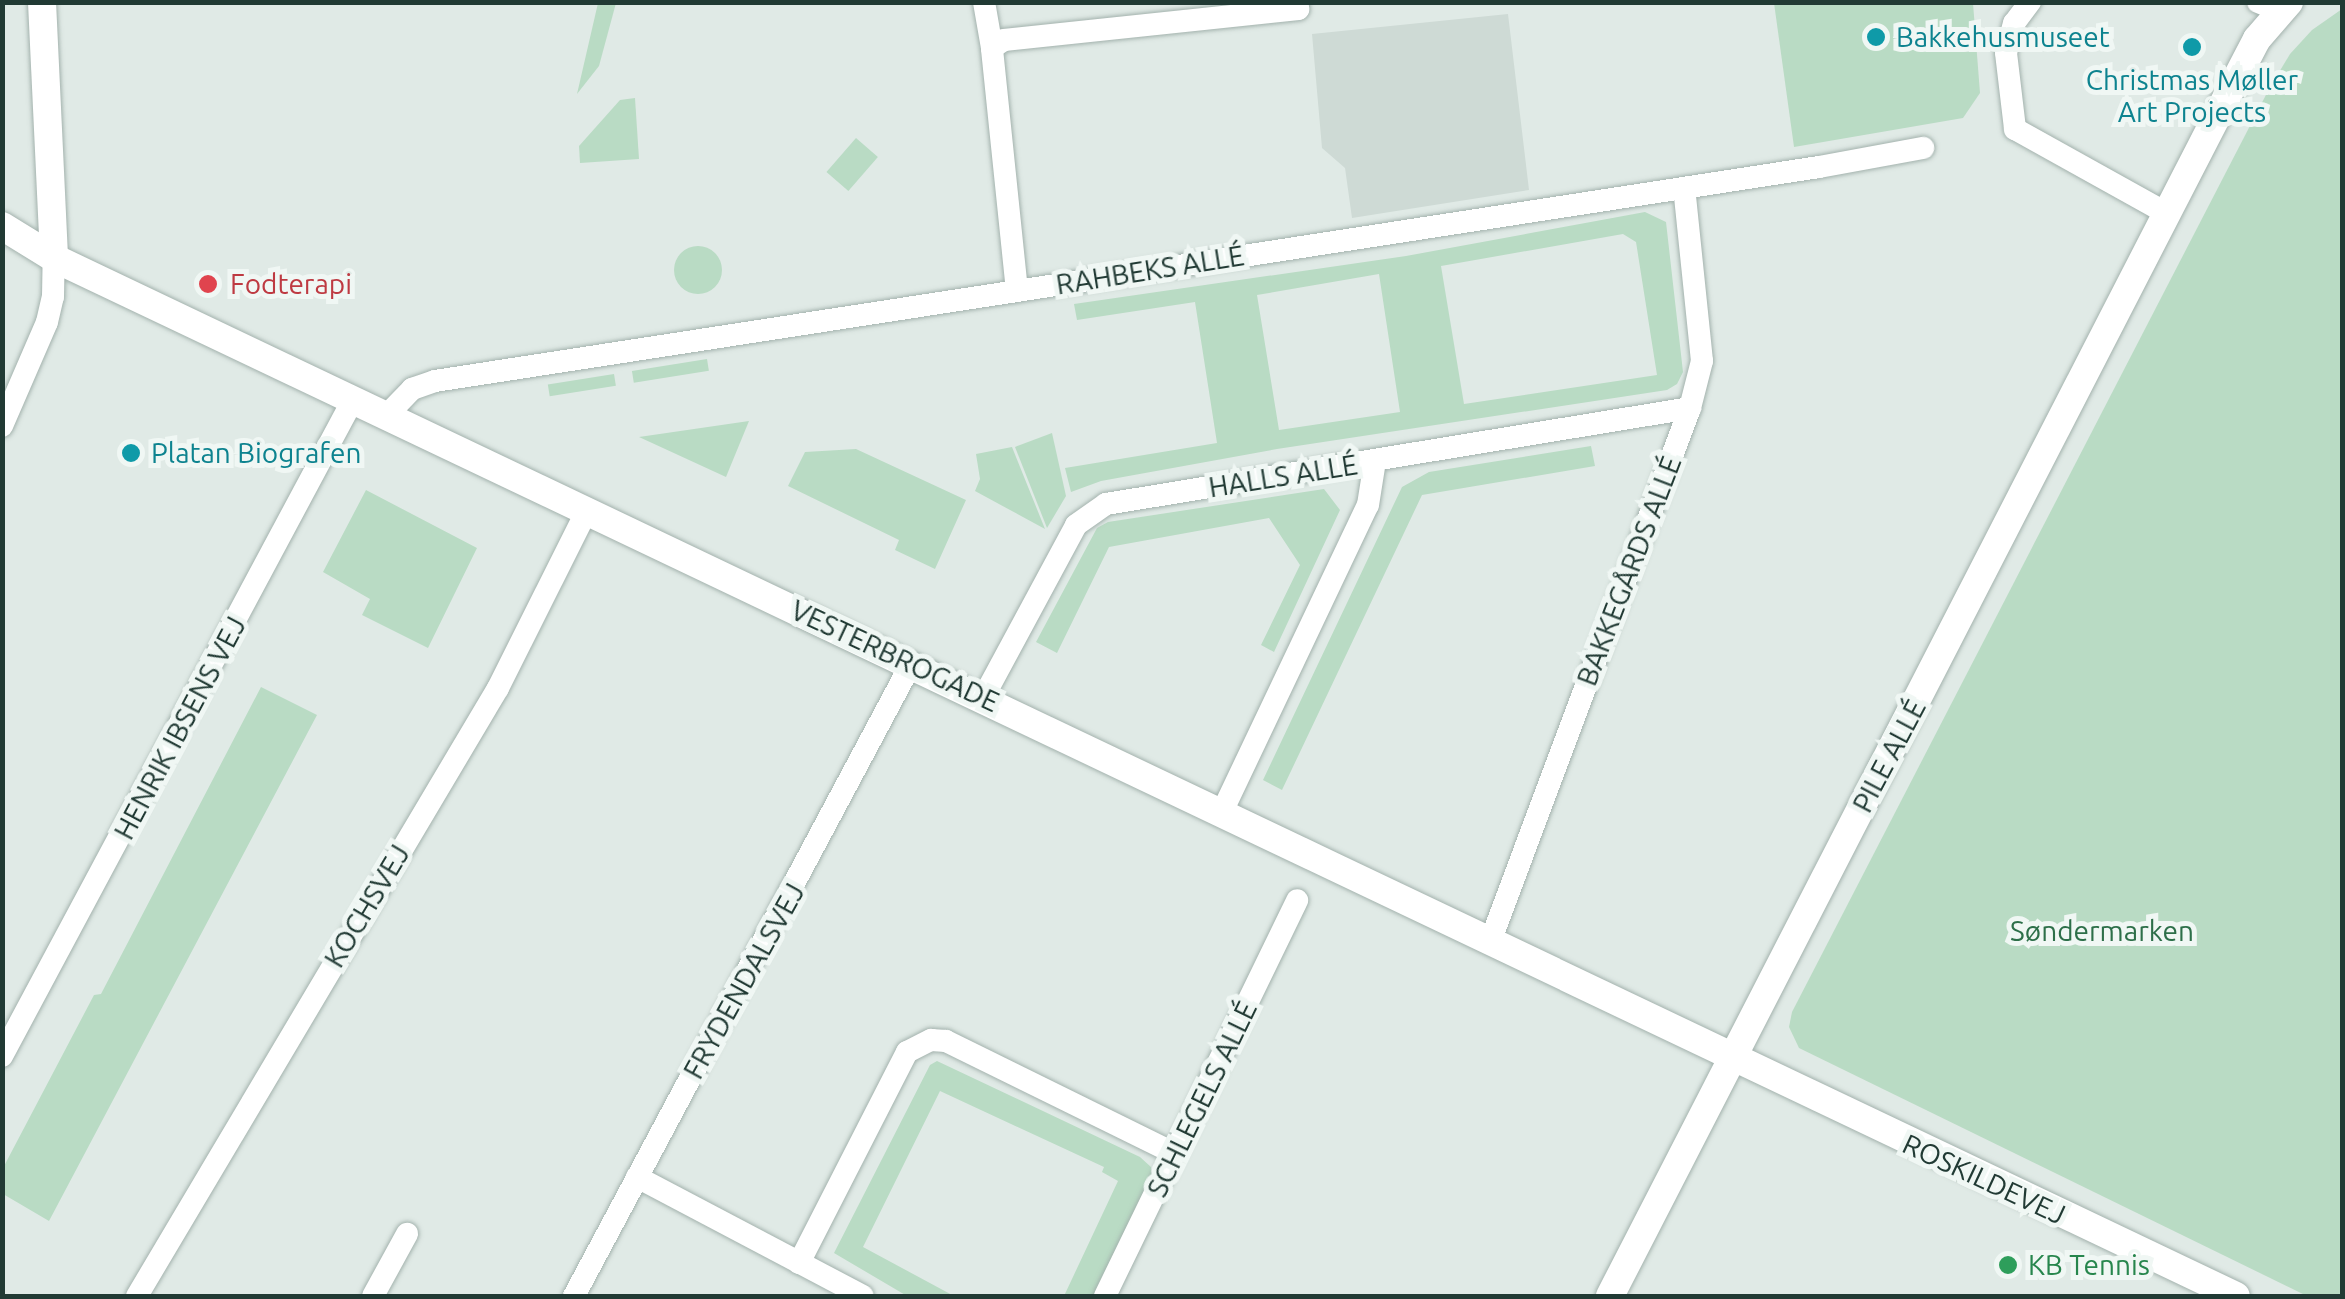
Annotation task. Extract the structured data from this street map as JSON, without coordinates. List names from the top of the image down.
{
  "streets": {
    "street": [
      "RAHBEKS ALLÉ",
      "HALLS ALLÉ",
      "BAKKEGÅRDS ALLÉ",
      "VESTERBROGADE",
      "HENRIK IBSENS VEJ",
      "PILE ALLÉ",
      "KOCHSVEJ",
      "FRYDENDALSVEJ",
      "SCHLEGELS ALLÉ",
      "ROSKILDEVEJ"
    ]
  },
  "crossings": [
    ["RAHBEKS ALLÉ", "BAKKEGÅRDS ALLÉ"],
    ["RAHBEKS ALLÉ", "VESTERBROGADE"],
    ["HALLS ALLÉ", "BAKKEGÅRDS ALLÉ"],
    ["HALLS ALLÉ", "VESTERBROGADE"],
    ["BAKKEGÅRDS ALLÉ", "VESTERBROGADE"],
    ["VESTERBROGADE", "HENRIK IBSENS VEJ"],
    ["VESTERBROGADE", "PILE ALLÉ"],
    ["VESTERBROGADE", "KOCHSVEJ"],
    ["VESTERBROGADE", "FRYDENDALSVEJ"],
    ["VESTERBROGADE", "ROSKILDEVEJ"],
    ["PILE ALLÉ", "ROSKILDEVEJ"]
  ],
  "parks": ["Søndermarken"],
  "places": [
    "Bakkehusmuseet",
    "Christmas Møller Art Projects",
    "Fodterapi",
    "Platan Biografen",
    "KB Tennis"
  ]
}
